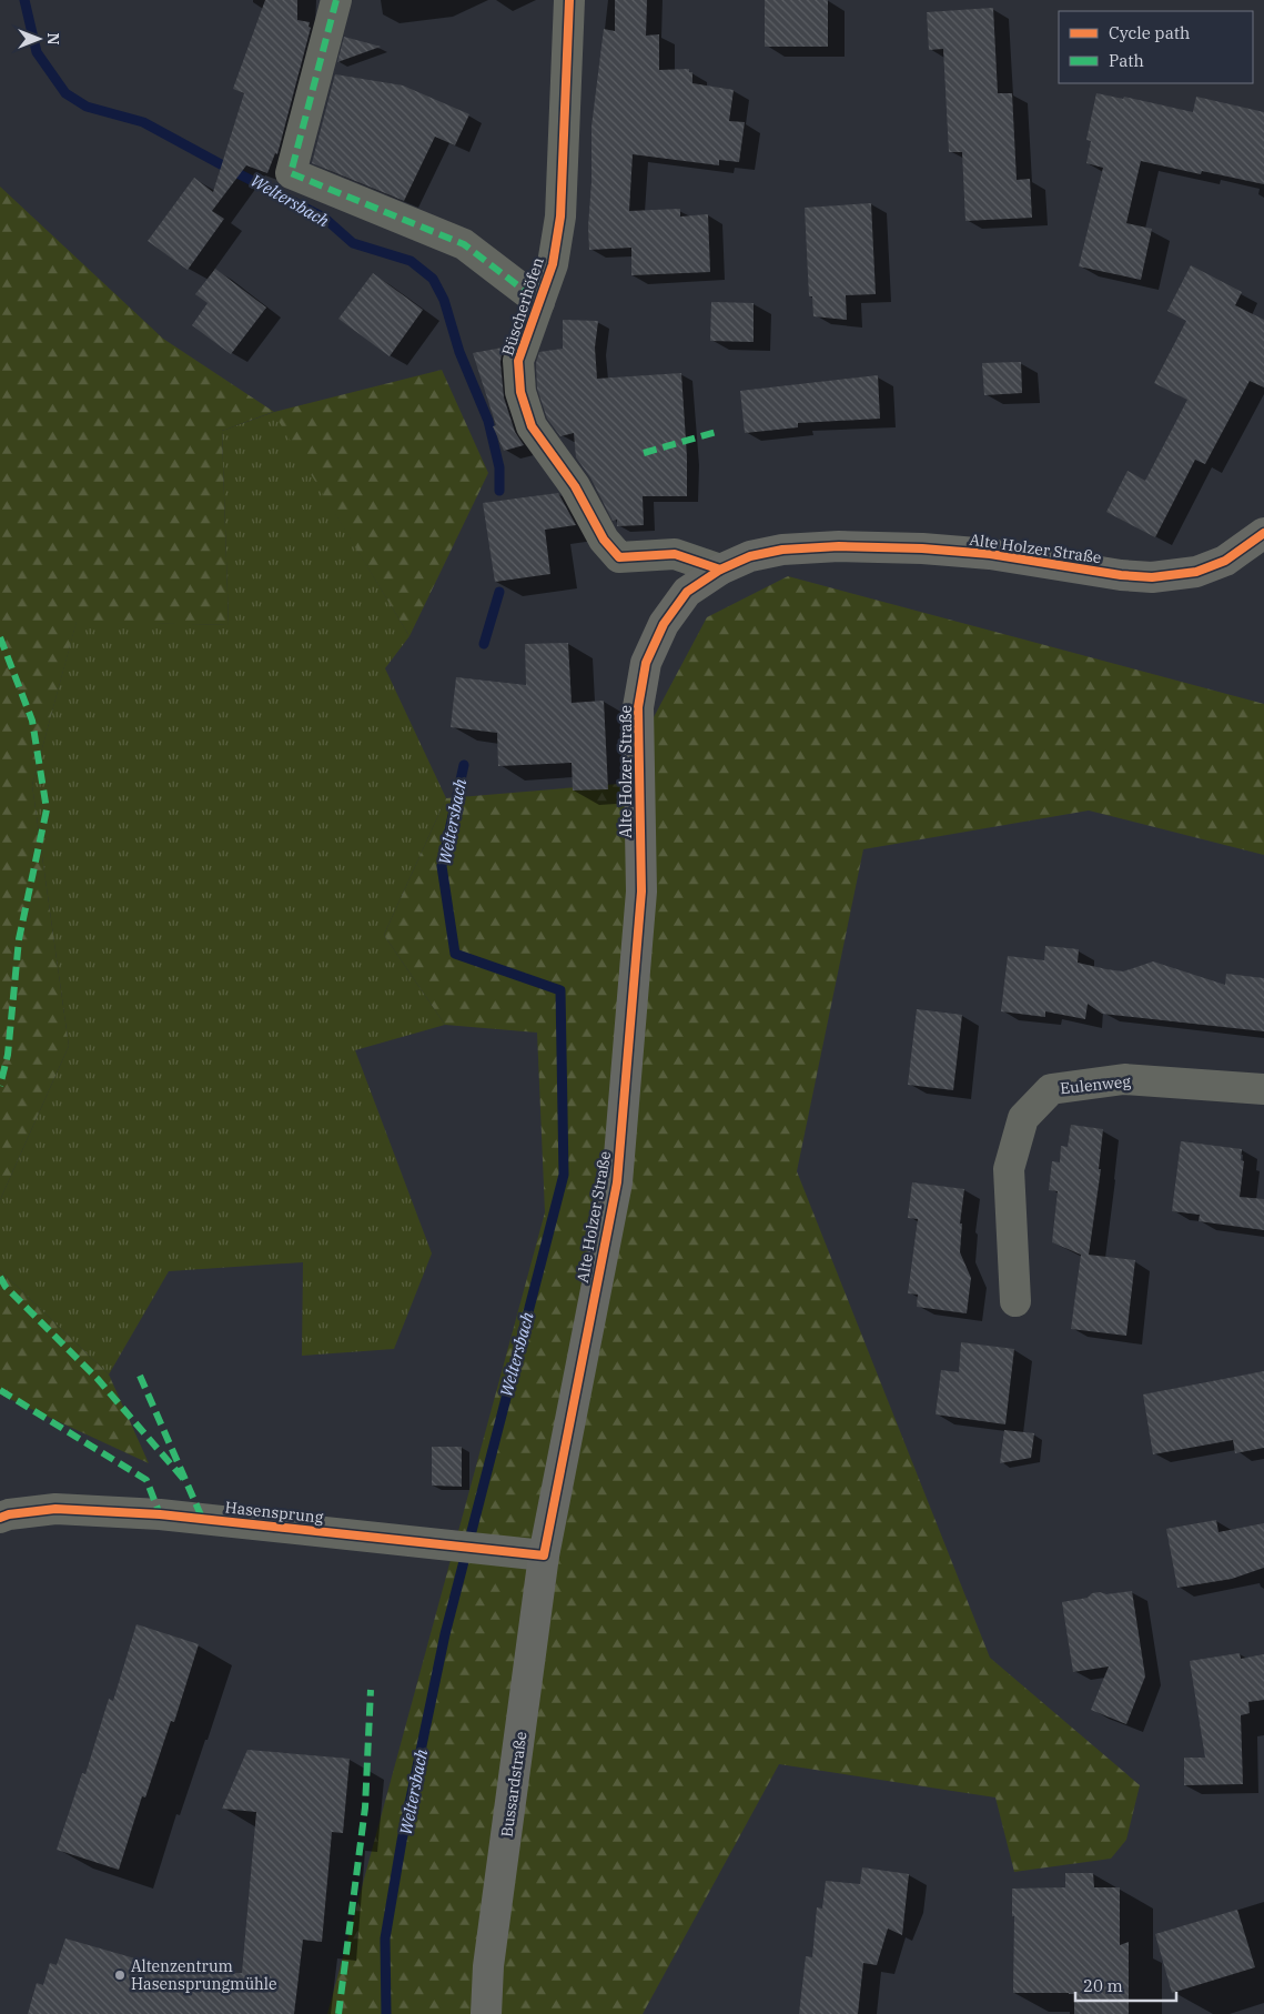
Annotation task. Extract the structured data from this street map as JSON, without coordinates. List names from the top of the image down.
{
  "streets": {
    "street": [
      "Büscherhöfen",
      "Alte Holzer Straße",
      "Eulenweg",
      "Hasensprung",
      "Bussardstraße"
    ]
  },
  "crossings": [
    ["Büscherhöfen", "Alte Holzer Straße"],
    ["Alte Holzer Straße", "Hasensprung"],
    ["Alte Holzer Straße", "Bussardstraße"],
    ["Hasensprung", "Bussardstraße"]
  ],
  "water": ["Weltersbach"],
  "places": ["Altenzentrum Hasensprungmühle"],
  "legend": ["Cycle path", "Path"],
  "scale_bar": "20 m",
  "north": "right"
}
